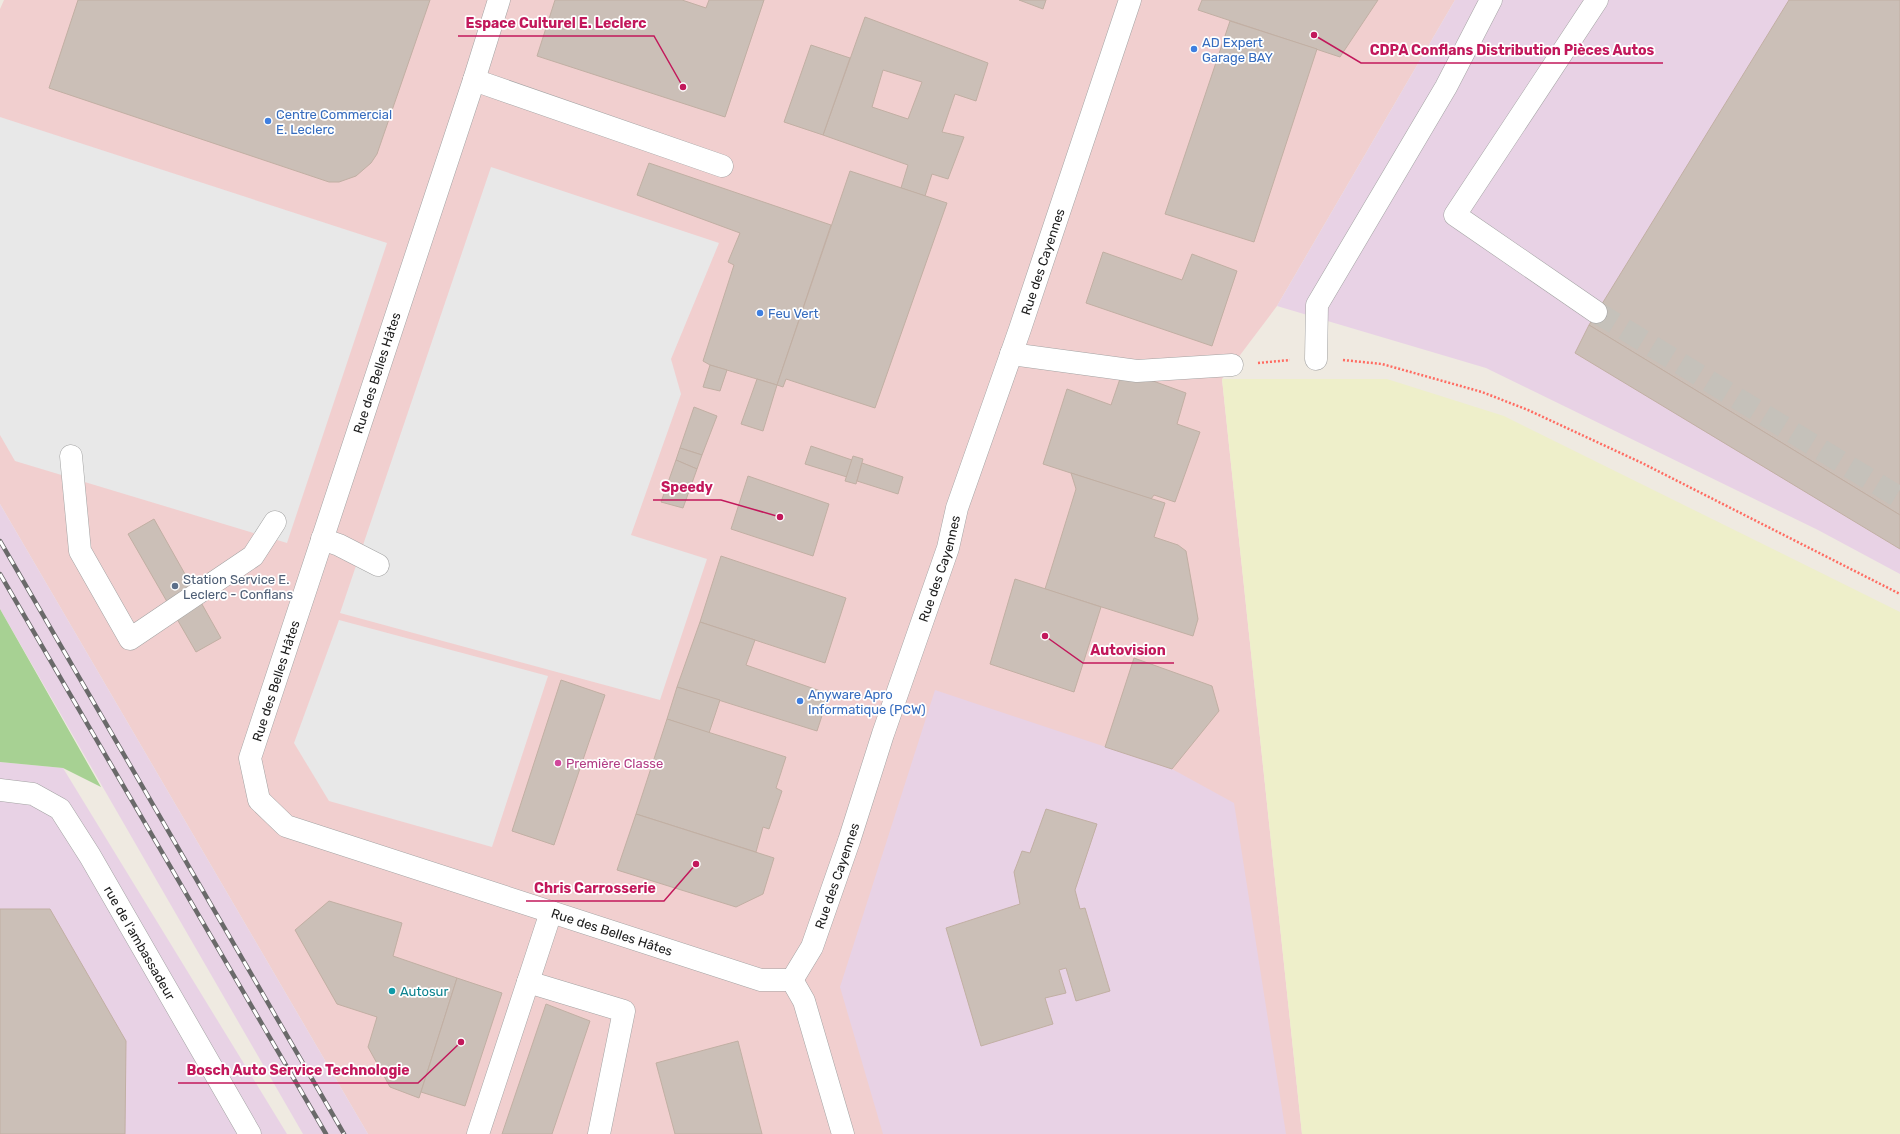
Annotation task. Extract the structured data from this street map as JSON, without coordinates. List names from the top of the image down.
{
  "streets": {
    "street": ["Rue des Cayennes", "Rue des Belles Hâtes", "rue de l'ambassadeur"]
  },
  "crossings": [
    ["Rue des Cayennes", "Rue des Belles Hâtes"]
  ],
  "places": [
    "CDPA Conflans Distribution Pièces Autos",
    "AD Expert Garage BAY",
    "Espace Culturel E. Leclerc",
    "Centre Commercial E. Leclerc",
    "Feu Vert",
    "Speedy",
    "Station Service E. Leclerc - Conflans",
    "Autovision",
    "Anyware Apro Informatique (PCW)",
    "Première Classe",
    "Chris Carrosserie",
    "Autosur",
    "Bosch Auto Service Technologie"
  ]
}
